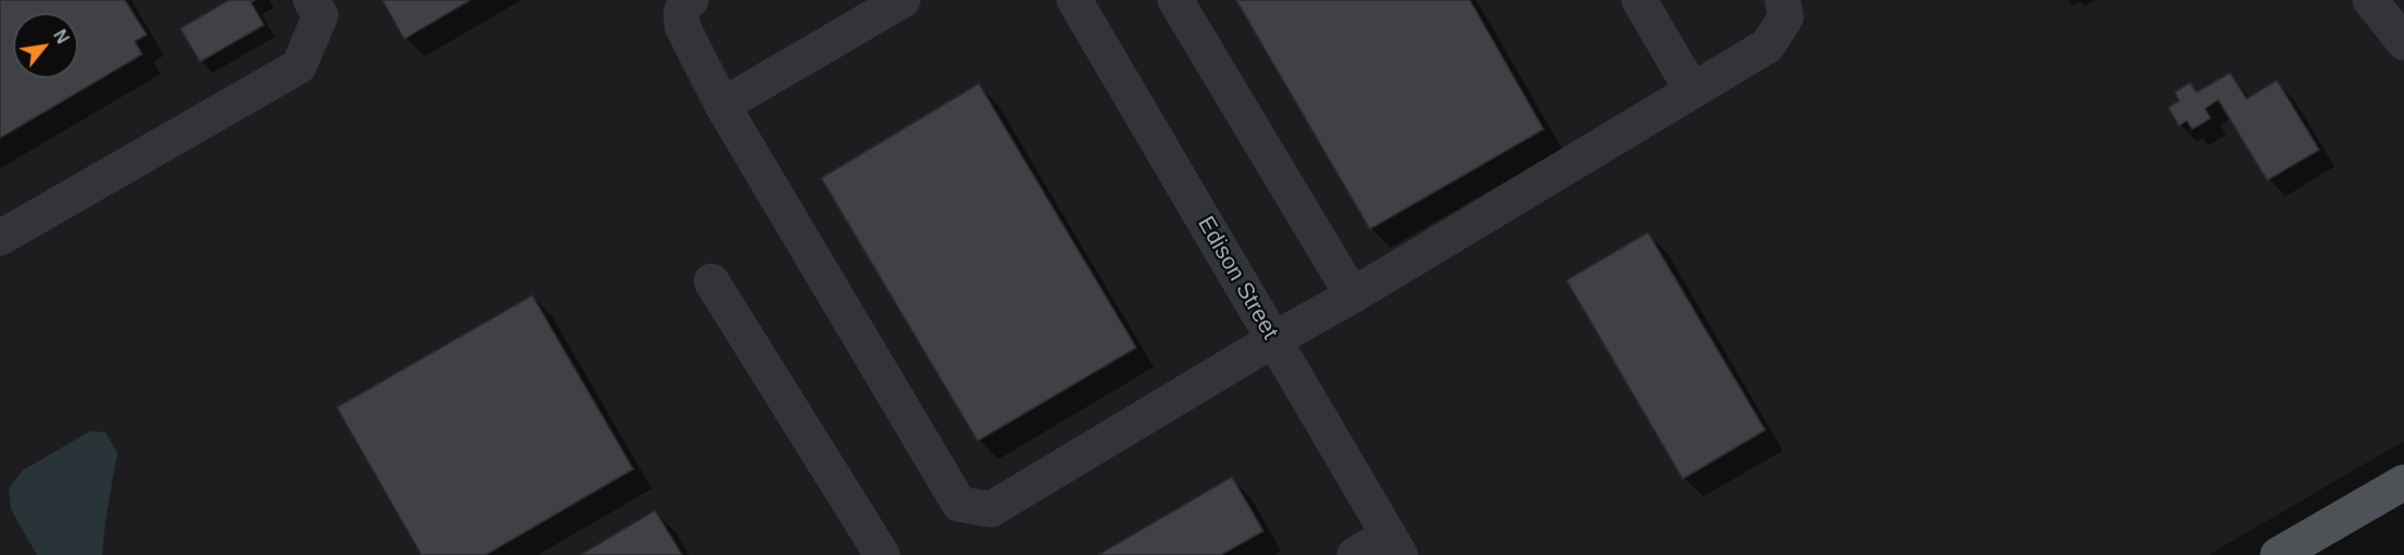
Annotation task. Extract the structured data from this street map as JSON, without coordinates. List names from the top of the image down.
{
  "streets": {
    "street": ["Edison Street"]
  },
  "north": "top right"
}
